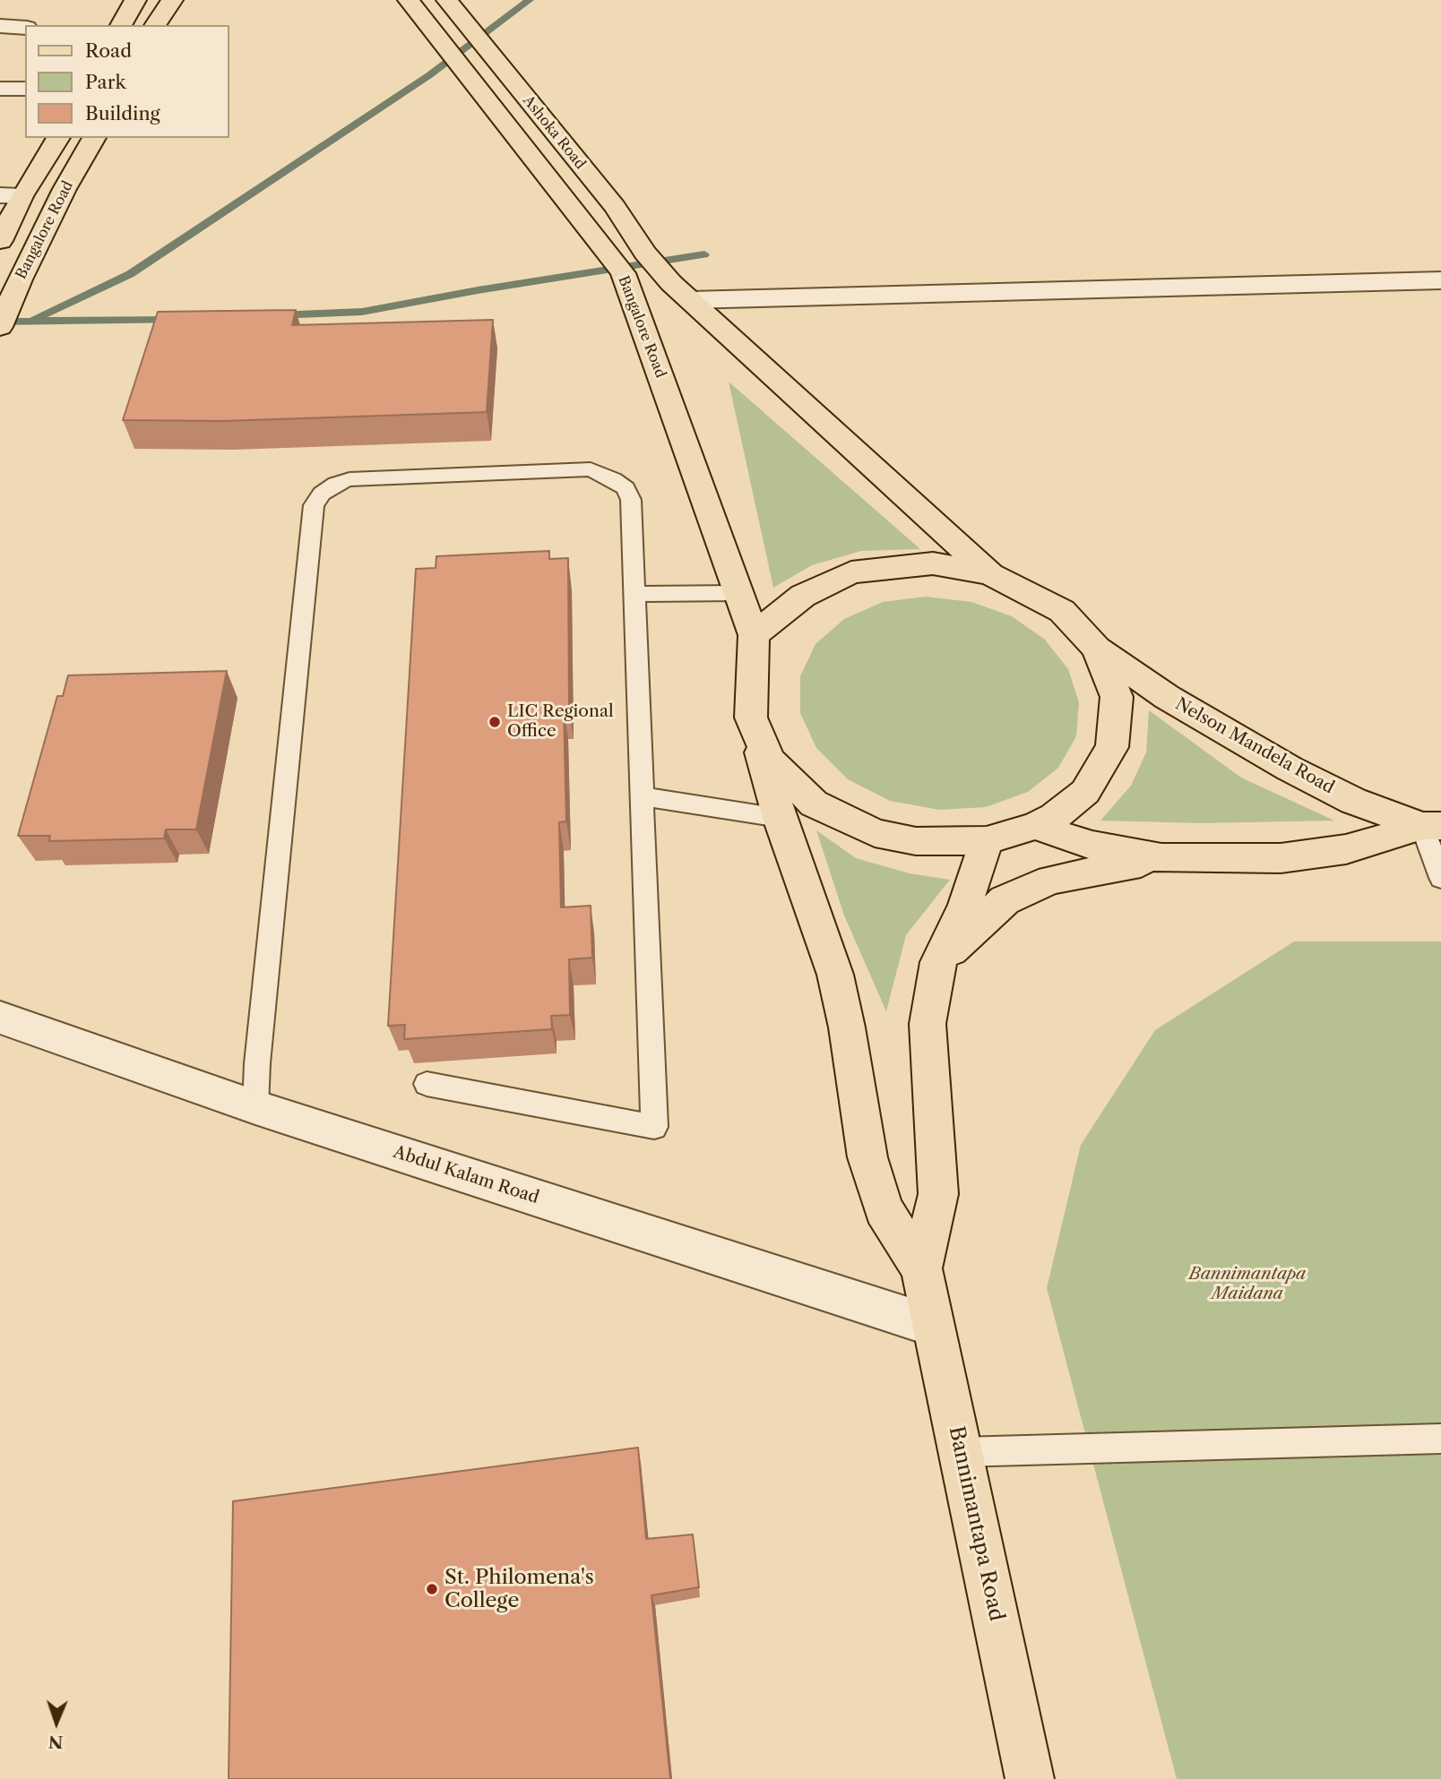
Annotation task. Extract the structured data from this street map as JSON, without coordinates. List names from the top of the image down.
{
  "streets": {
    "main road": [
      "Ashoka Road",
      "Bangalore Road",
      "Nelson Mandela Road",
      "Bannimantapa Road"
    ],
    "street": ["Abdul Kalam Road"]
  },
  "crossings": [
    ["Abdul Kalam Road", "Bannimantapa Road"]
  ],
  "parks": ["Bannimantapa Maidana"],
  "places": ["LIC Regional Office", "St. Philomena's College"],
  "legend": ["Road", "Park", "Building"],
  "north": "bottom"
}
